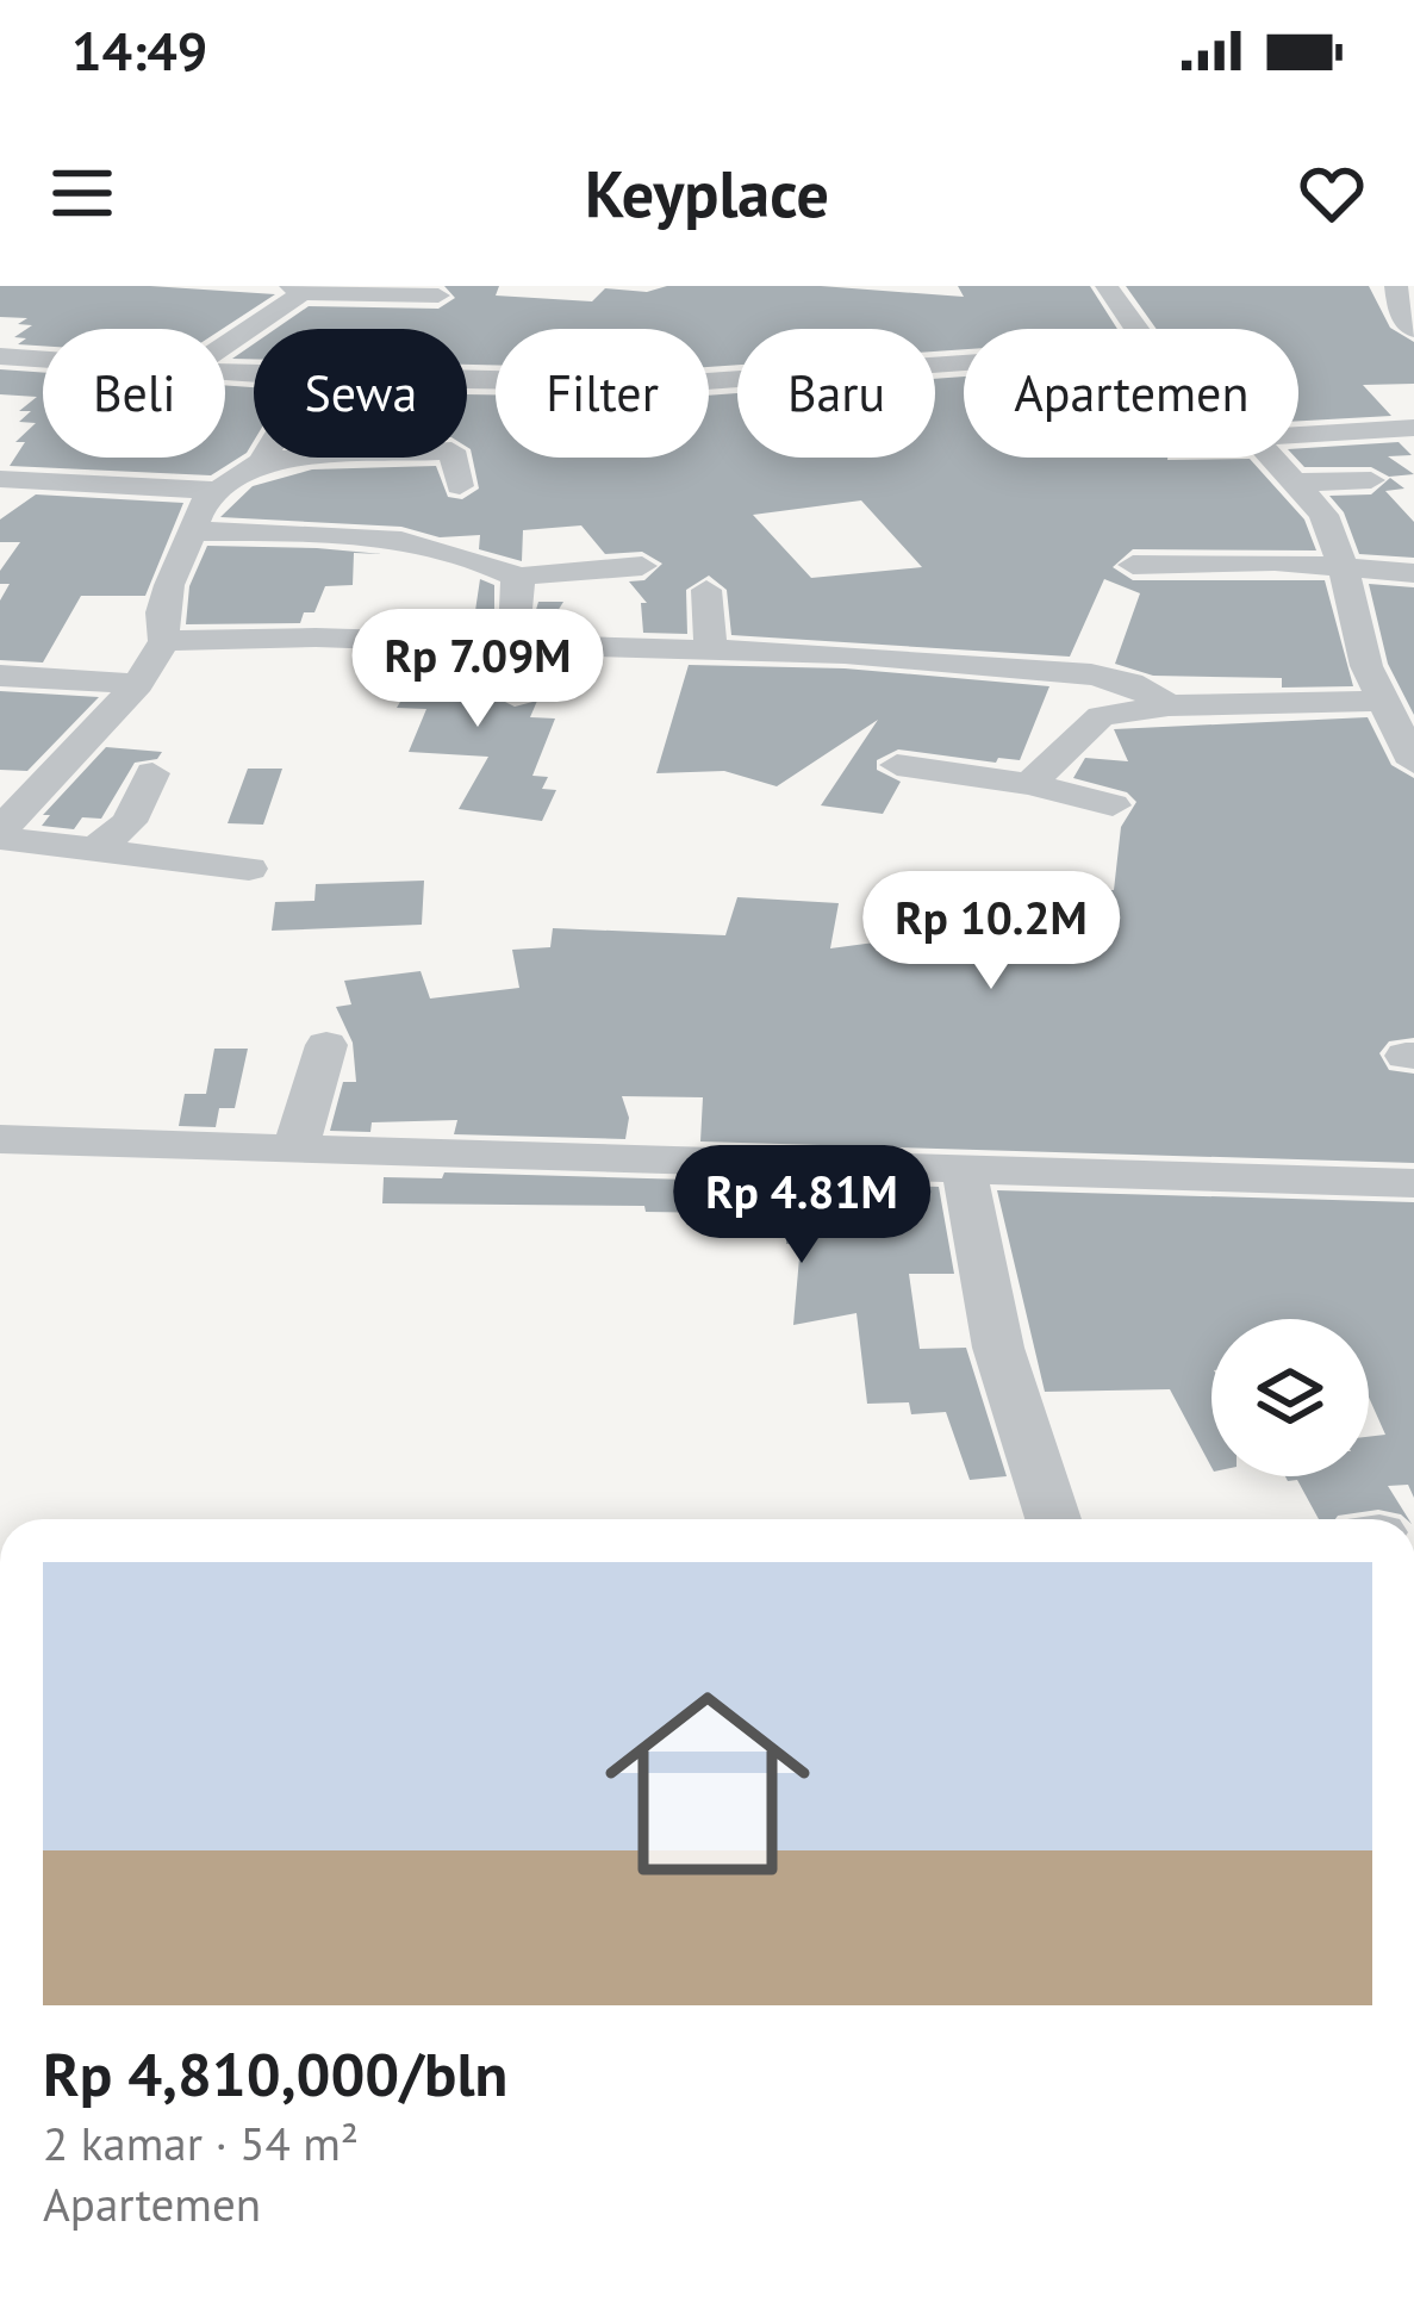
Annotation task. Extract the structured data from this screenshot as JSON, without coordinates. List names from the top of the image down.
{
  "page": {
    "status": "14:49",
    "header": "Keyplace",
    "chip": [
      "Beli",
      "Sewa",
      "Filter",
      "Baru",
      "Apartemen"
    ],
    "price": ["Rp 7.09M", "Rp 10.2M", "Rp 4.81M"],
    "list": [
      {
        "name": "Rp 4,810,000/bln",
        "note": "2 kamar · 54 m² · Apartemen"
      }
    ]
  }
}
